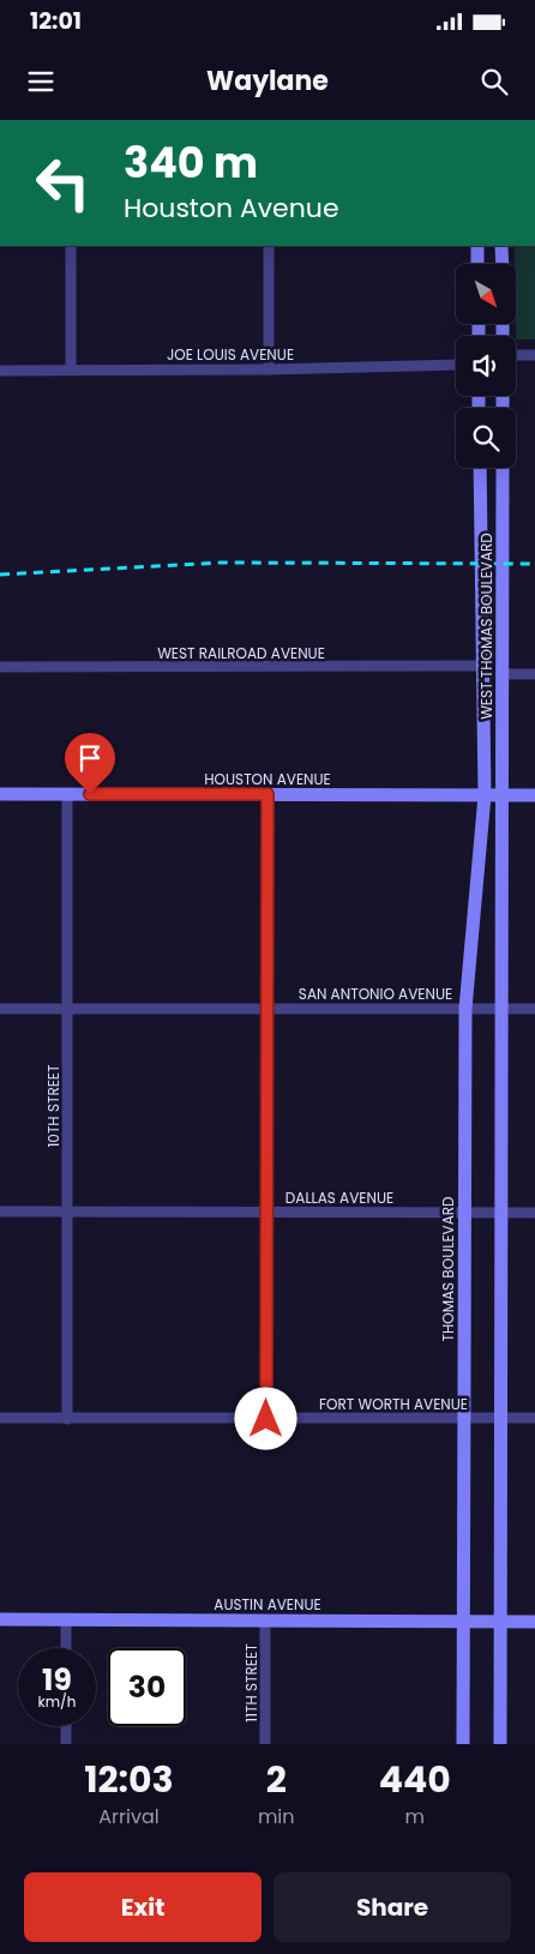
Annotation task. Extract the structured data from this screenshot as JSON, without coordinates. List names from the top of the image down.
{
  "streets": {
    "main road": [
      "WEST THOMAS BOULEVARD",
      "HOUSTON AVENUE",
      "THOMAS BOULEVARD",
      "AUSTIN AVENUE"
    ],
    "street": [
      "JOE LOUIS AVENUE",
      "WEST RAILROAD AVENUE",
      "SAN ANTONIO AVENUE",
      "10TH STREET",
      "DALLAS AVENUE",
      "FORT WORTH AVENUE",
      "11TH STREET"
    ]
  },
  "crossings": [
    ["WEST THOMAS BOULEVARD", "WEST RAILROAD AVENUE"],
    ["WEST THOMAS BOULEVARD", "HOUSTON AVENUE"],
    ["WEST THOMAS BOULEVARD", "THOMAS BOULEVARD"],
    ["HOUSTON AVENUE", "10TH STREET"],
    ["HOUSTON AVENUE", "THOMAS BOULEVARD"],
    ["SAN ANTONIO AVENUE", "10TH STREET"],
    ["SAN ANTONIO AVENUE", "THOMAS BOULEVARD"],
    ["10TH STREET", "DALLAS AVENUE"],
    ["10TH STREET", "FORT WORTH AVENUE"],
    ["DALLAS AVENUE", "THOMAS BOULEVARD"],
    ["THOMAS BOULEVARD", "FORT WORTH AVENUE"],
    ["THOMAS BOULEVARD", "AUSTIN AVENUE"],
    ["AUSTIN AVENUE", "11TH STREET"]
  ],
  "north": "bottom right",
  "page": {
    "status": "12:01",
    "header": "Waylane",
    "turn": ["340 m", "Houston Avenue"],
    "speed": "19 km/h",
    "limit": "30",
    "eta": [
      "12:03",
      "Arrival",
      "2",
      "min",
      "440",
      "m"
    ],
    "buttons": ["Exit", "Share"]
  }
}
